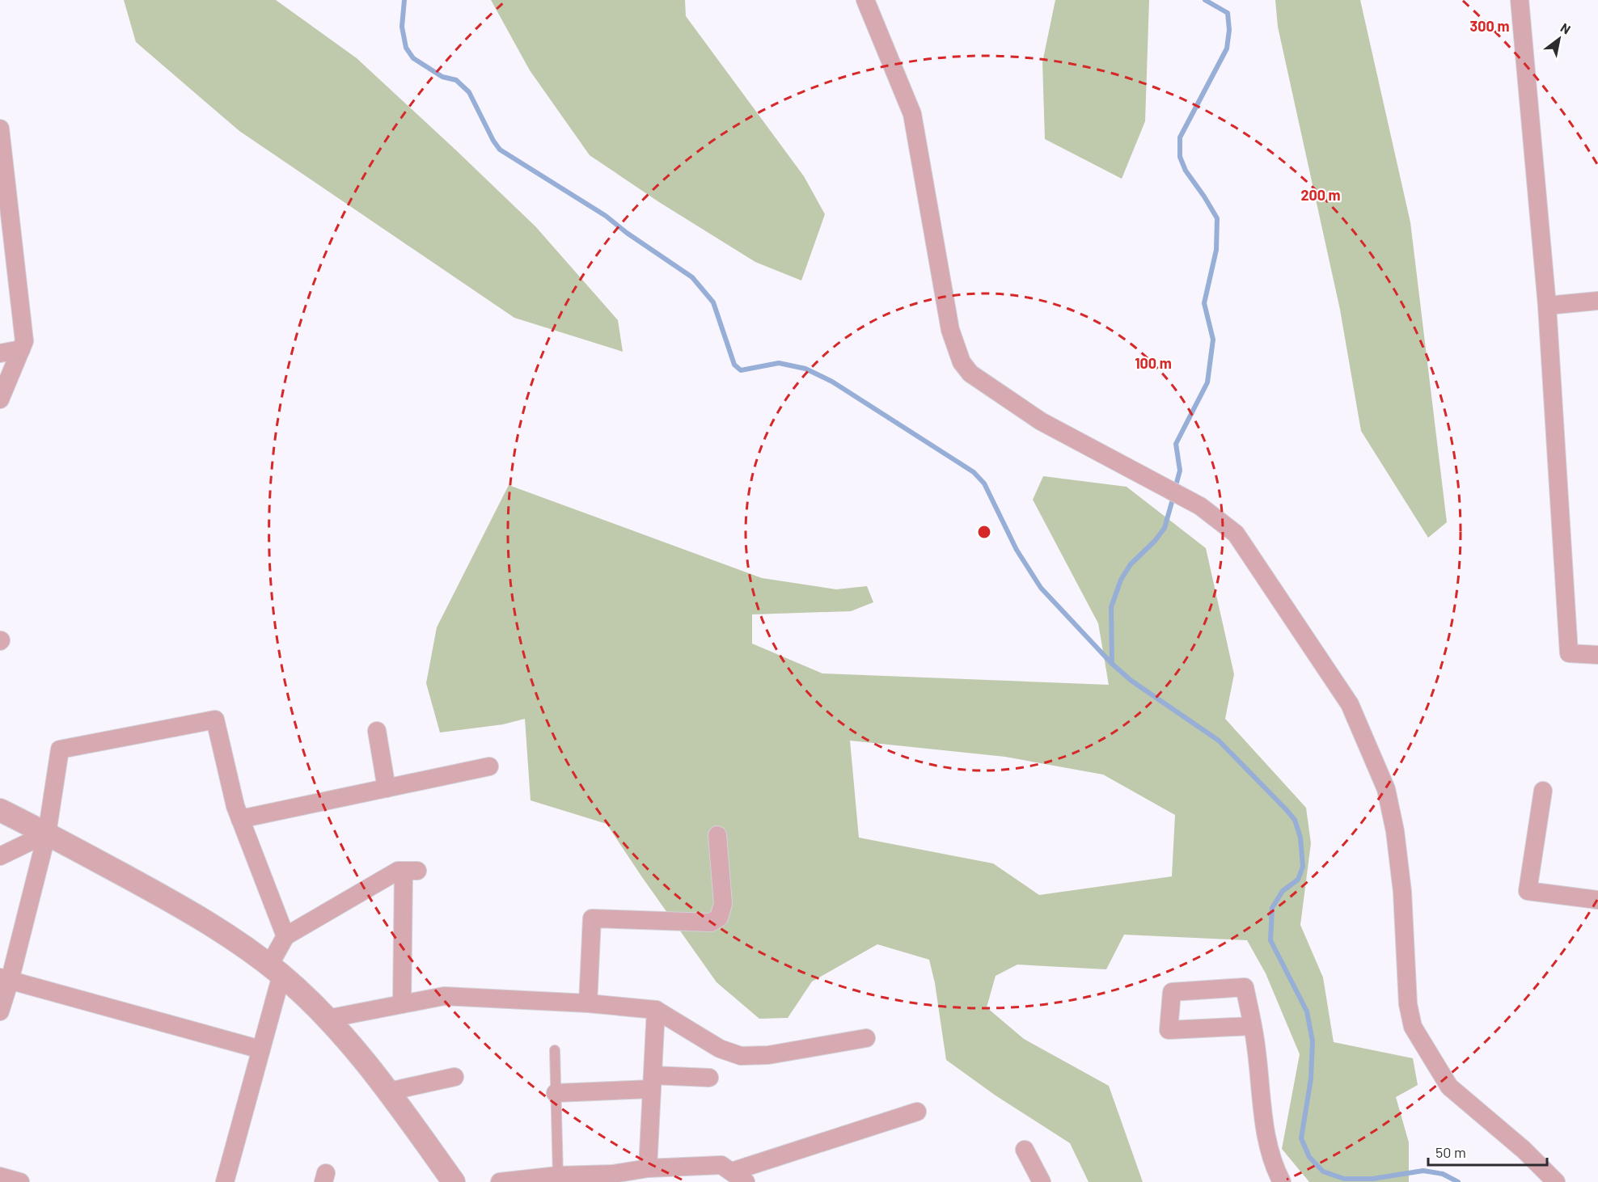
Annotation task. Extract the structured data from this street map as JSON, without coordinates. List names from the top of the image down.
{
  "scale_bar": "50 m",
  "north": "top right",
  "rings": ["300 m", "200 m", "100 m"]
}
